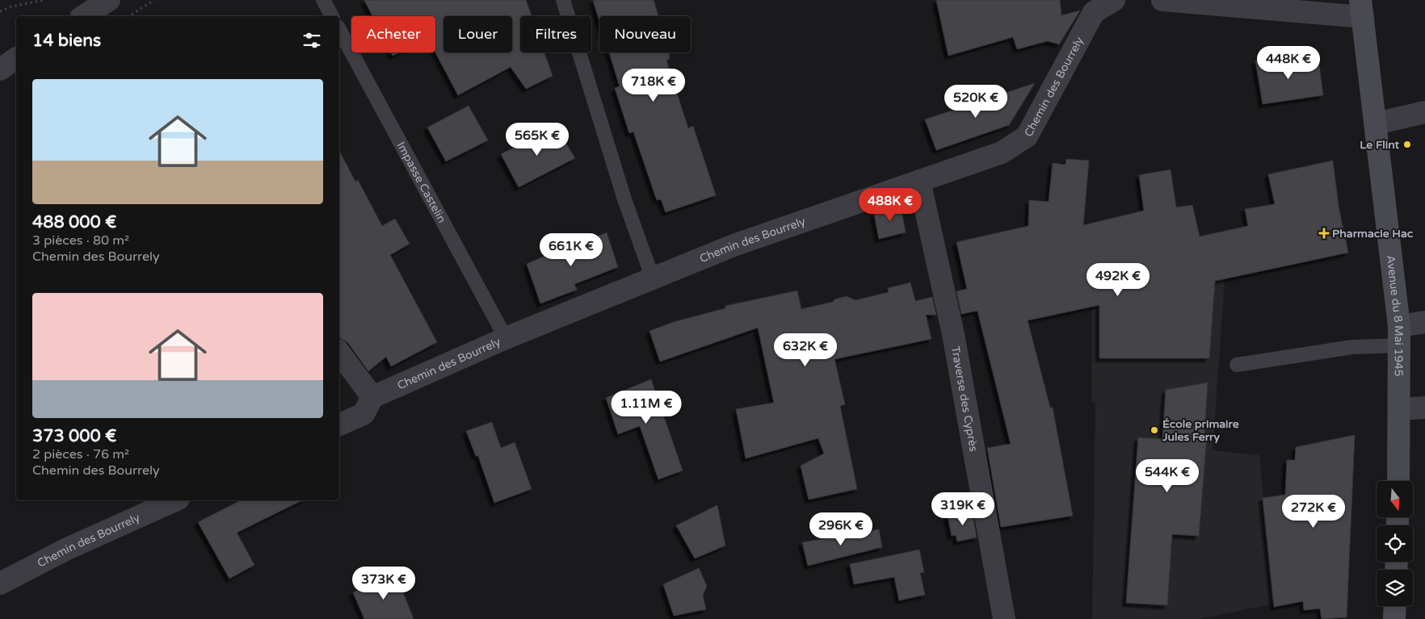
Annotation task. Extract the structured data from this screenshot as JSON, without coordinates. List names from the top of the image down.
{
  "streets": {
    "main road": ["Avenue du 8 Mai 1945"],
    "street": ["Chemin des Bourrely", "Traverse des Cyprès"],
    "lane": ["Impasse Castelin"]
  },
  "crossings": [
    ["Chemin des Bourrely", "Impasse Castelin"],
    ["Chemin des Bourrely", "Traverse des Cyprès"]
  ],
  "places": {
    "other": ["Le Flint", "École primaire Jules Ferry"],
    "health": ["Pharmacie Hac"]
  },
  "north": "bottom",
  "page": {
    "chip": [
      "Acheter",
      "Louer",
      "Filtres",
      "Nouveau"
    ],
    "heading": "14 biens",
    "price": [
      "448K €",
      "718K €",
      "520K €",
      "565K €",
      "488K €",
      "661K €",
      "492K €",
      "632K €",
      "1.11M €",
      "544K €",
      "319K €",
      "272K €",
      "296K €",
      "373K €"
    ],
    "list": [
      {
        "name": "488 000 €",
        "note": "3 pièces · 80 m² · Chemin des Bourrely"
      },
      {
        "name": "373 000 €",
        "note": "2 pièces · 76 m² · Chemin des Bourrely"
      }
    ]
  }
}
